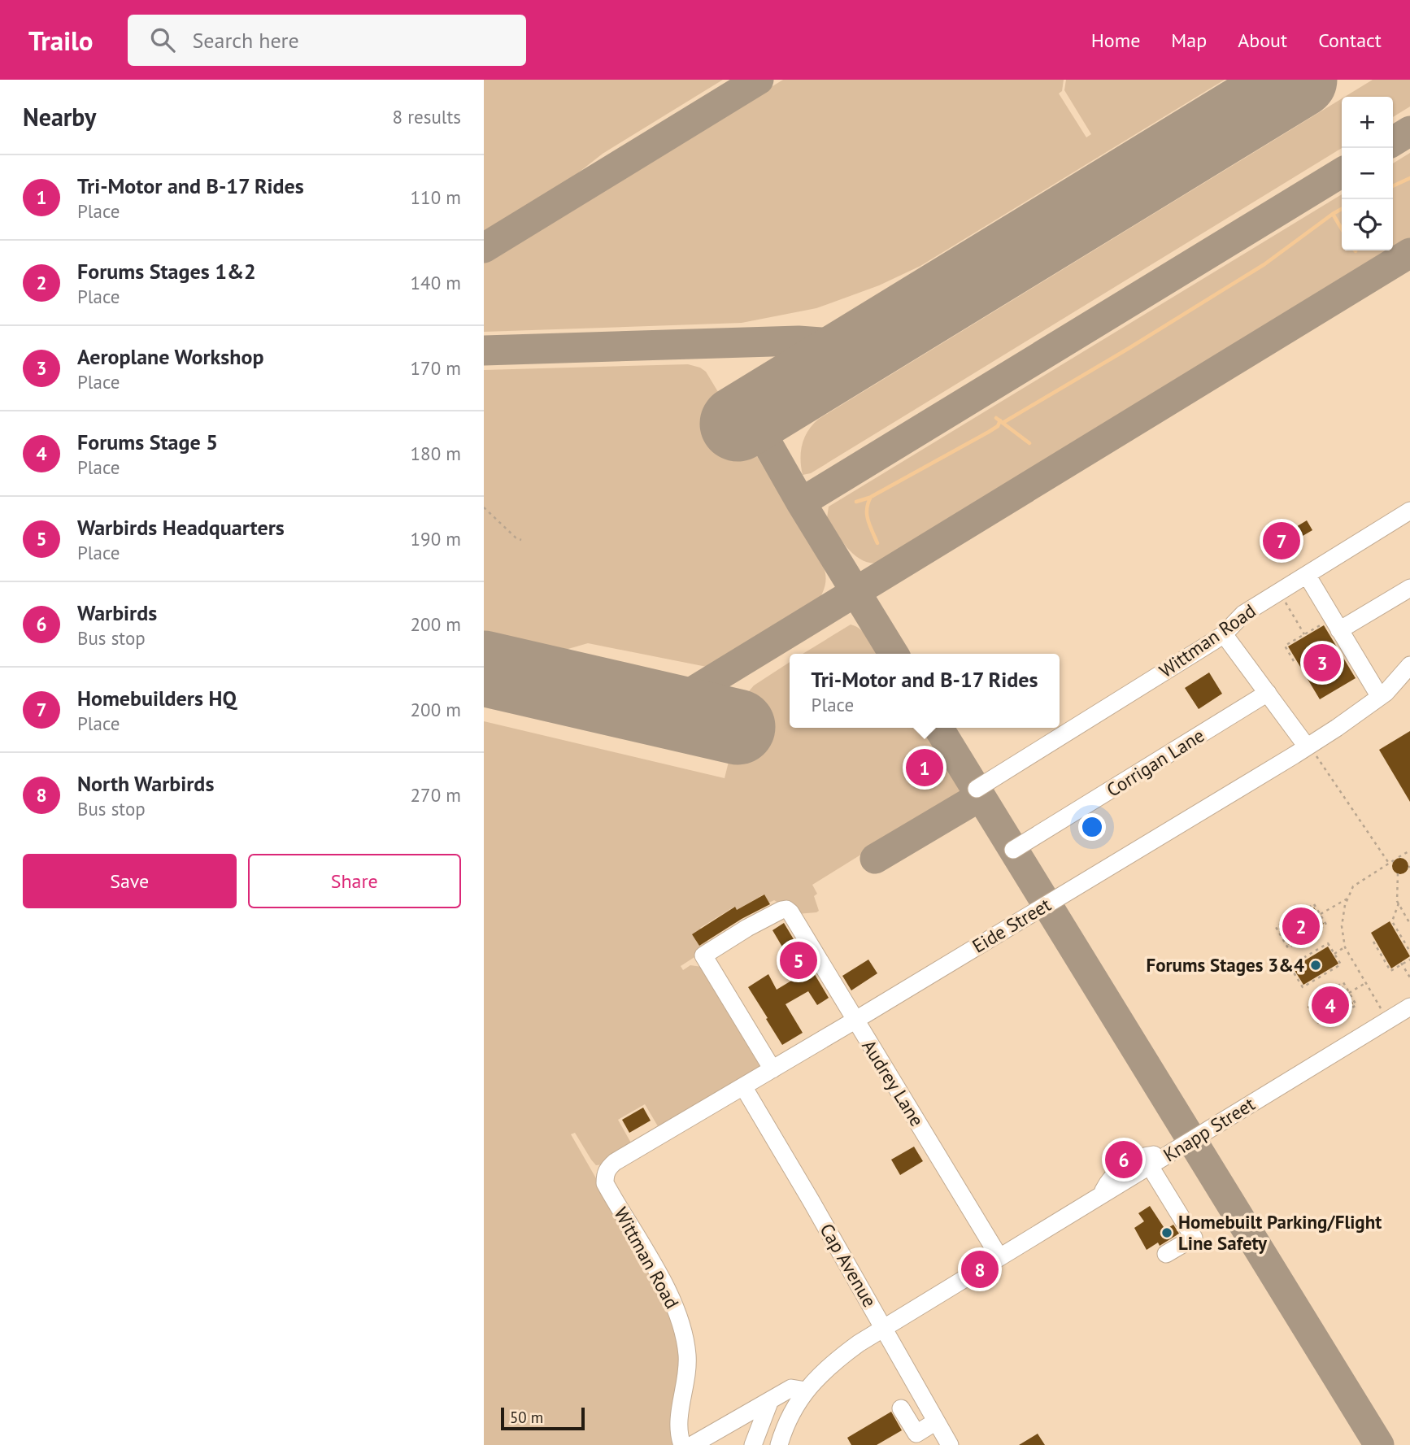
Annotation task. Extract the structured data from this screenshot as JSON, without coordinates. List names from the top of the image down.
{
  "streets": {
    "lane": [
      "Wittman Road",
      "Corrigan Lane",
      "Eide Street",
      "Audrey Lane",
      "Knapp Street",
      "Cap Avenue"
    ]
  },
  "crossings": [
    ["Wittman Road", "Eide Street"],
    ["Eide Street", "Audrey Lane"],
    ["Eide Street", "Cap Avenue"],
    ["Audrey Lane", "Knapp Street"],
    ["Knapp Street", "Cap Avenue"]
  ],
  "places": ["Forums Stages 3&4", "Homebuilt Parking/Flight Line Safety"],
  "scale_bar": "50 m",
  "page": {
    "header": "Trailo",
    "search": "Search here",
    "nav": [
      "Home",
      "Map",
      "About",
      "Contact"
    ],
    "heading": ["Nearby", "8 results"],
    "map_buttons": ["+", "−"],
    "list": [
      {
        "mark": "1",
        "name": "Tri-Motor and B-17 Rides",
        "note": "Place",
        "value": "110 m"
      },
      {
        "mark": "2",
        "name": "Forums Stages 1&2",
        "note": "Place",
        "value": "140 m"
      },
      {
        "mark": "3",
        "name": "Aeroplane Workshop",
        "note": "Place",
        "value": "170 m"
      },
      {
        "mark": "4",
        "name": "Forums Stage 5",
        "note": "Place",
        "value": "180 m"
      },
      {
        "mark": "5",
        "name": "Warbirds Headquarters",
        "note": "Place",
        "value": "190 m"
      },
      {
        "mark": "6",
        "name": "Warbirds",
        "note": "Bus stop",
        "value": "200 m"
      },
      {
        "mark": "7",
        "name": "Homebuilders HQ",
        "note": "Place",
        "value": "200 m"
      },
      {
        "mark": "8",
        "name": "North Warbirds",
        "note": "Bus stop",
        "value": "270 m"
      }
    ],
    "pins": [
      "7",
      "3",
      "1",
      "2",
      "5",
      "4",
      "6",
      "8"
    ],
    "popup": ["Tri-Motor and B-17 Rides", "Place"],
    "buttons": ["Save", "Share"],
    "scale": "50 m"
  }
}
